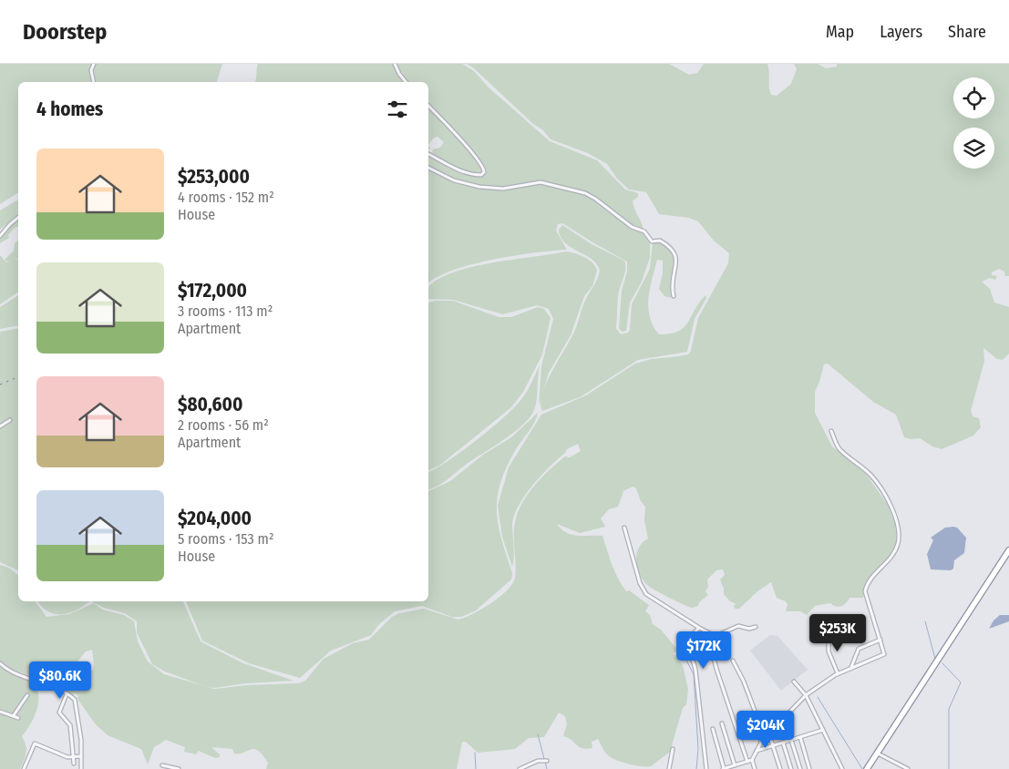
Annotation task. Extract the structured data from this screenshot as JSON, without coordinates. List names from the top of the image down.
{
  "page": {
    "header": "Doorstep",
    "nav": ["Map", "Layers", "Share"],
    "heading": "4 homes",
    "list": [
      {
        "name": "$253,000",
        "note": "4 rooms · 152 m² · House"
      },
      {
        "name": "$172,000",
        "note": "3 rooms · 113 m² · Apartment"
      },
      {
        "name": "$80,600",
        "note": "2 rooms · 56 m² · Apartment"
      },
      {
        "name": "$204,000",
        "note": "5 rooms · 153 m² · House"
      }
    ],
    "price": [
      "$253K",
      "$172K",
      "$80.6K",
      "$204K"
    ]
  }
}
